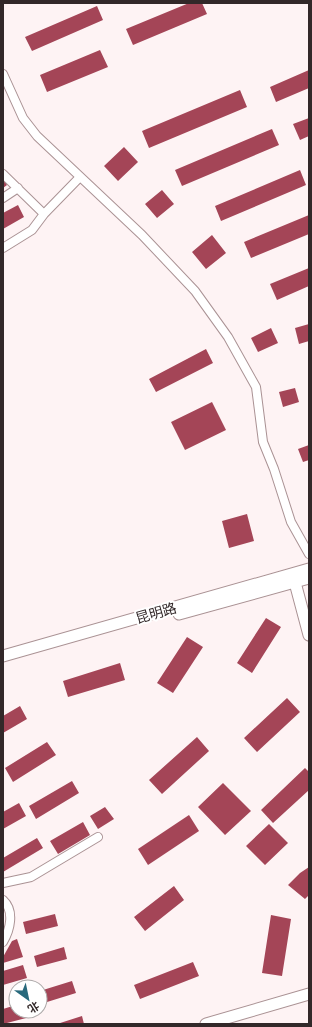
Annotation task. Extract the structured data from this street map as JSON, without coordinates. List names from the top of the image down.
{
  "streets": {
    "main road": ["昆明路"]
  },
  "north": "bottom right"
}
